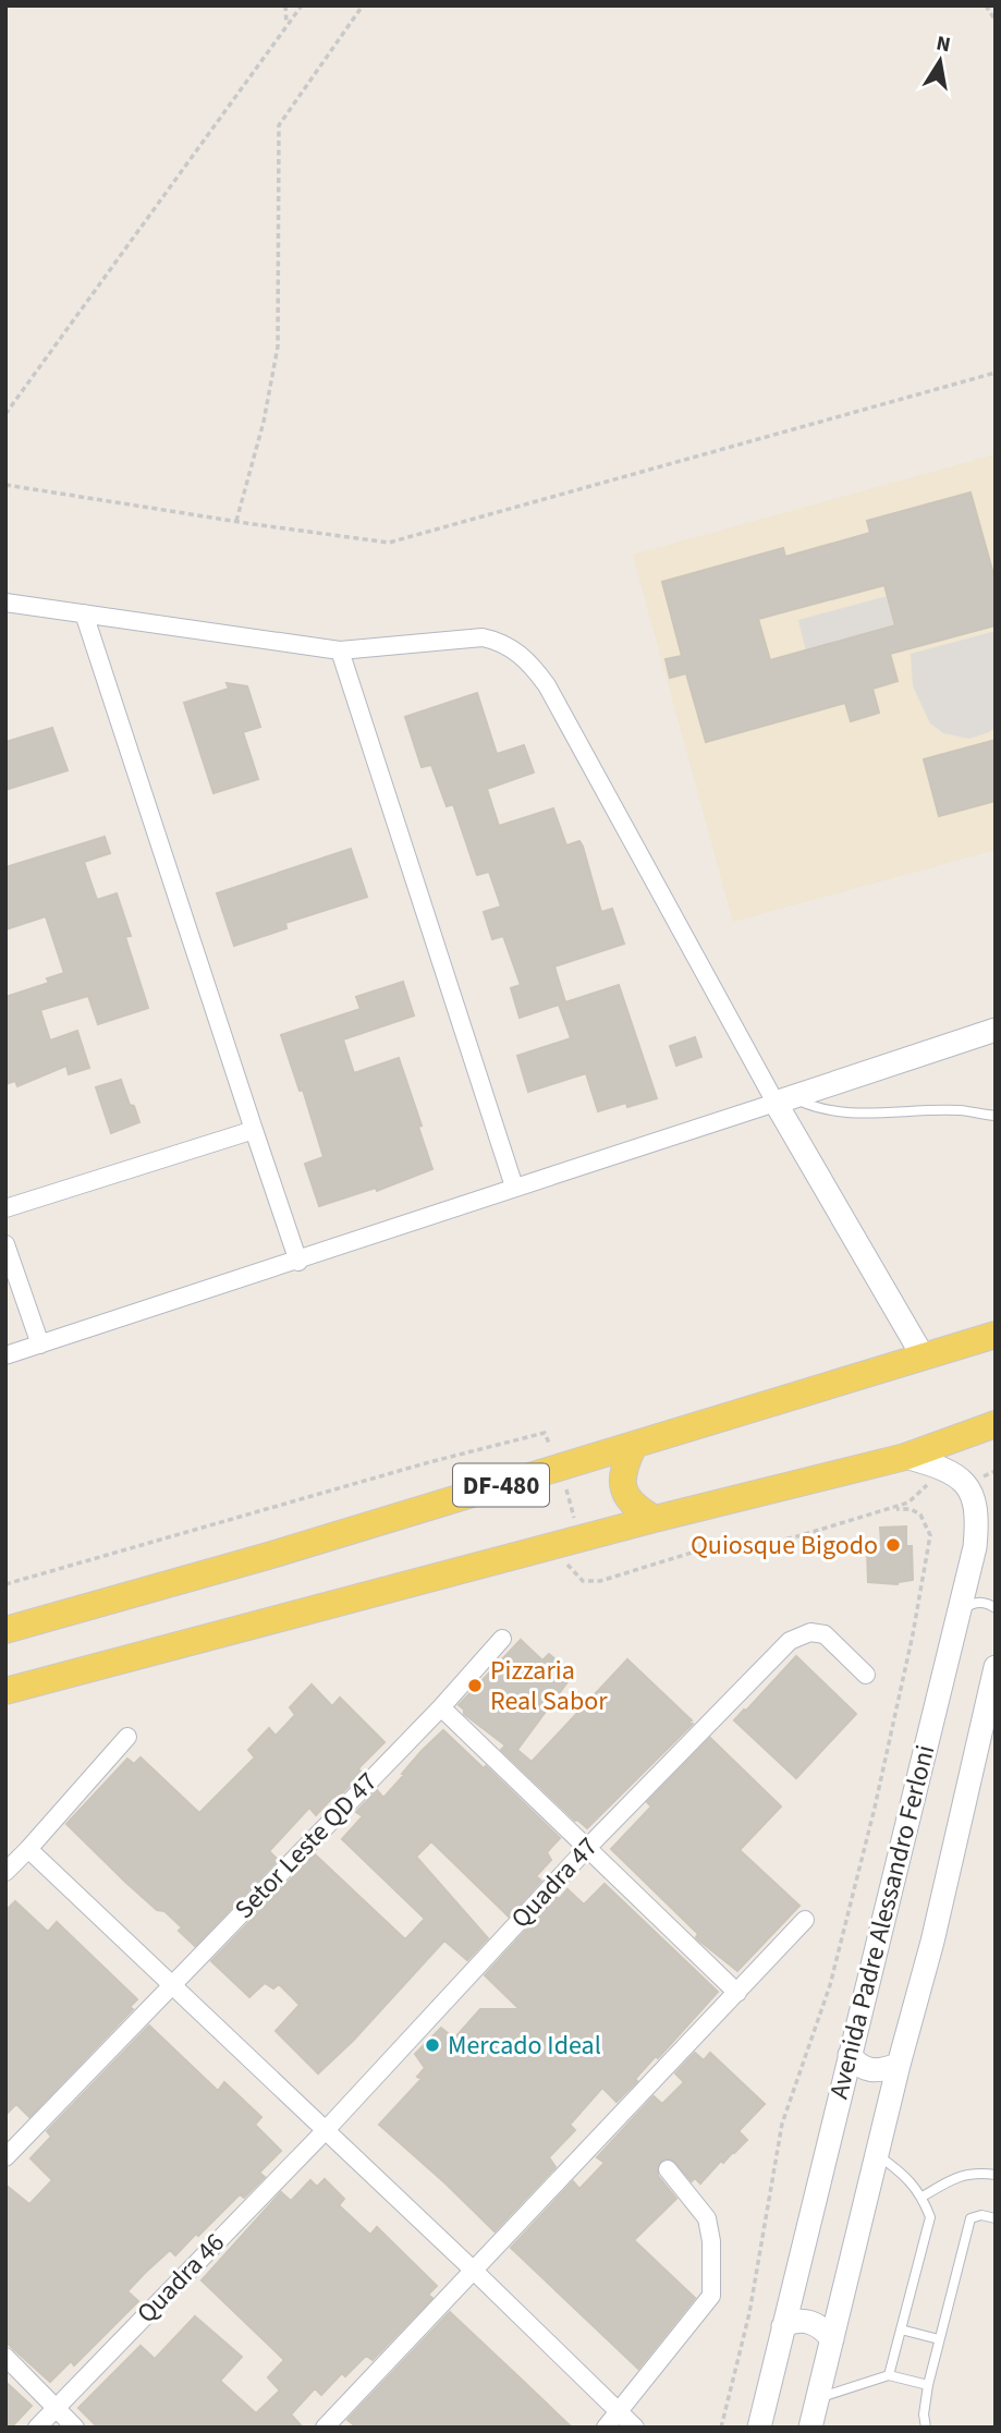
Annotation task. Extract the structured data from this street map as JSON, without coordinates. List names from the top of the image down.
{
  "streets": {
    "main road": ["DF-480", "Avenida Padre Alessandro Ferloni"],
    "street": ["Setor Leste QD 47", "Quadra 47", "Quadra 46"]
  },
  "crossings": [
    ["Quadra 47", "Quadra 46"]
  ],
  "places": ["Quiosque Bigodo", "Pizzaria Real Sabor", "Mercado Ideal"],
  "north": "top"
}
